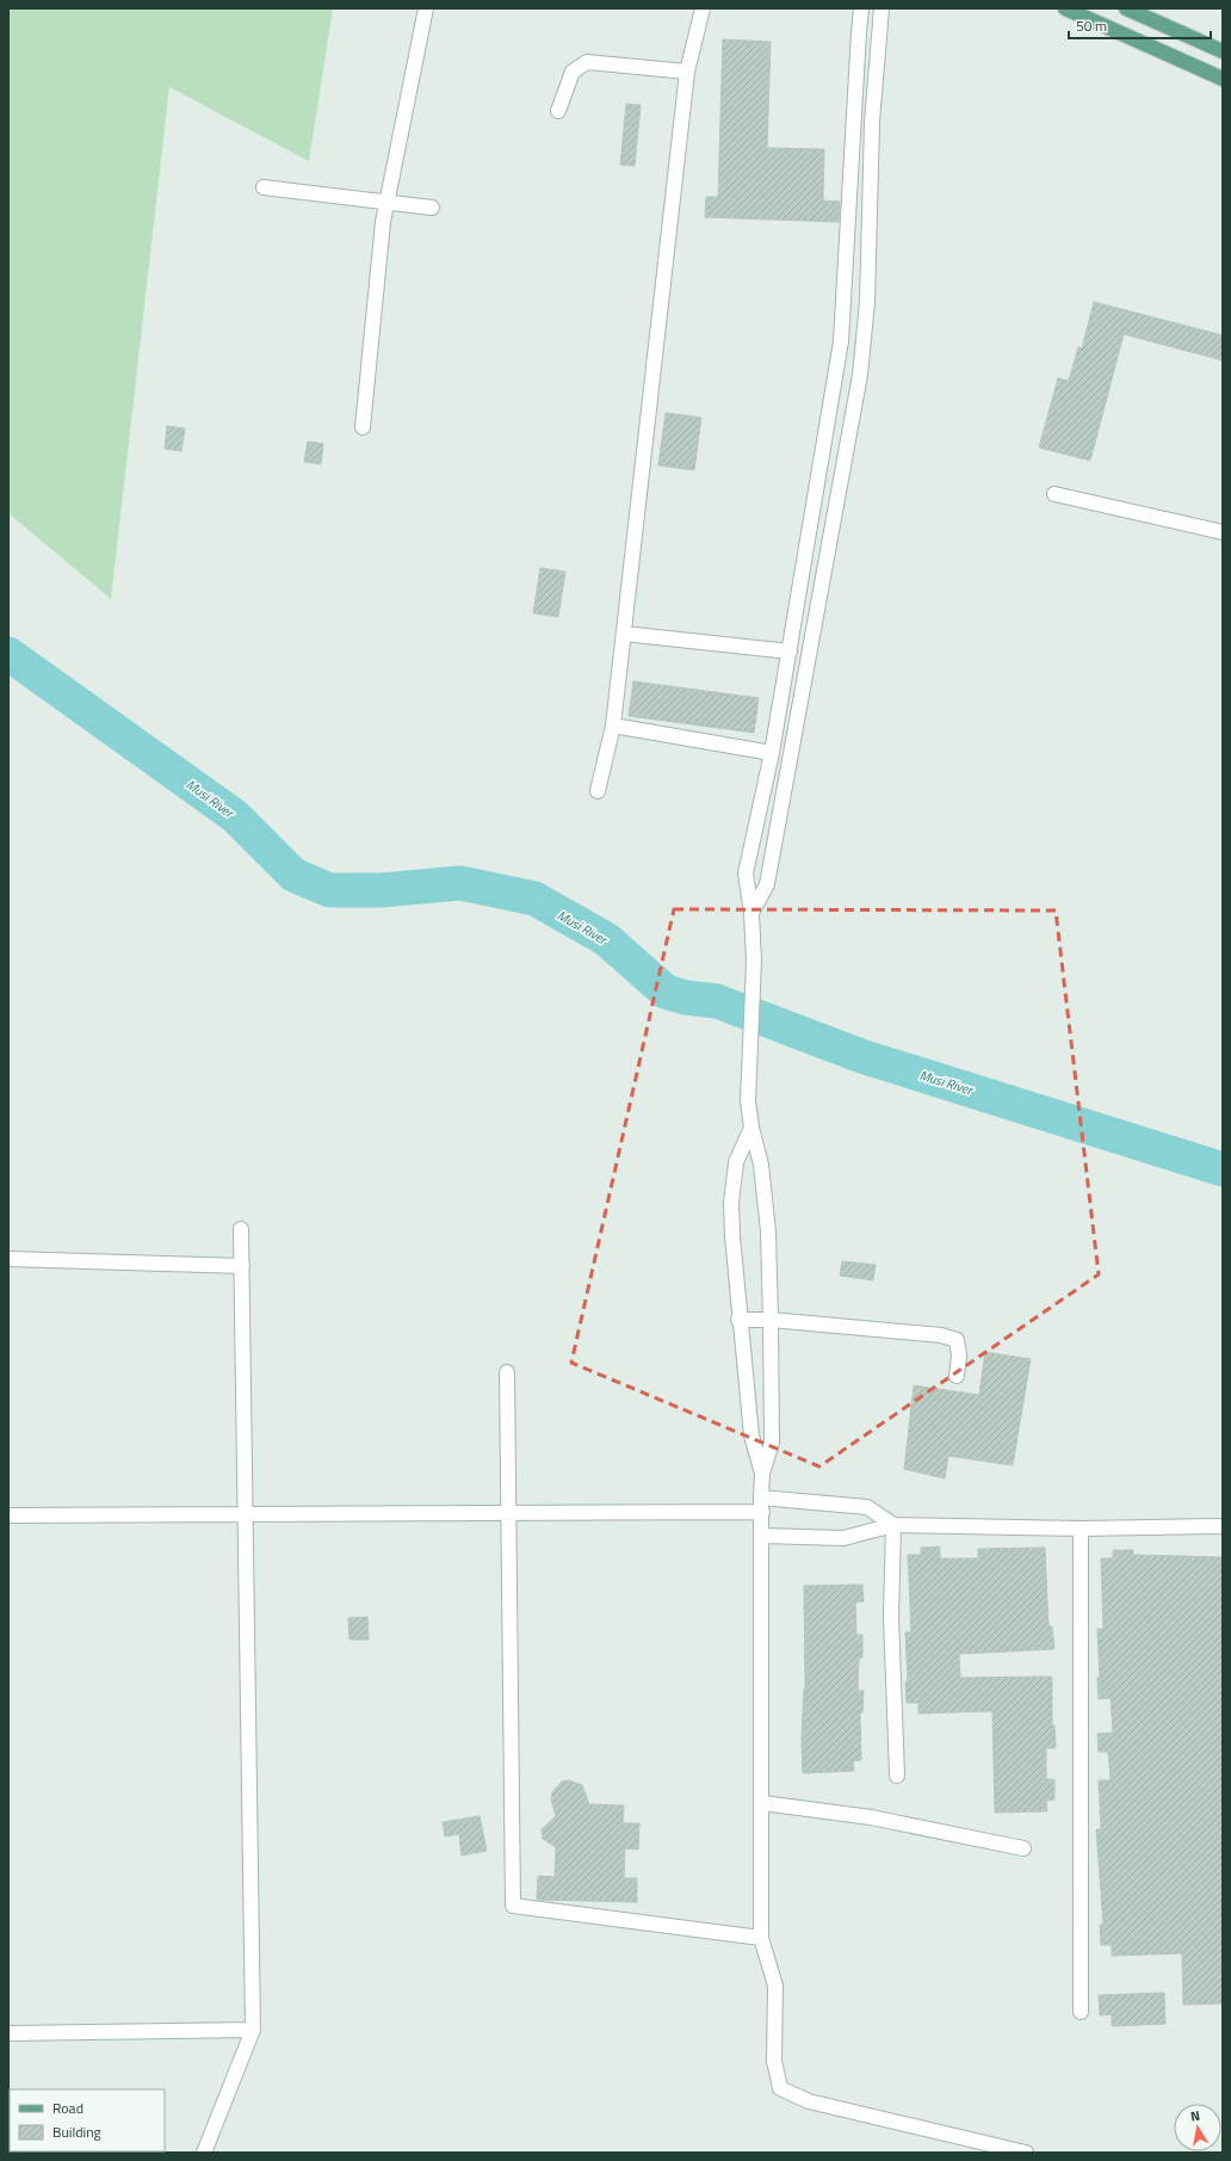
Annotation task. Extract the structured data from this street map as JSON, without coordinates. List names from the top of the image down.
{
  "water": ["Musi River"],
  "legend": ["Road", "Building"],
  "scale_bar": "50 m",
  "north": "top"
}
